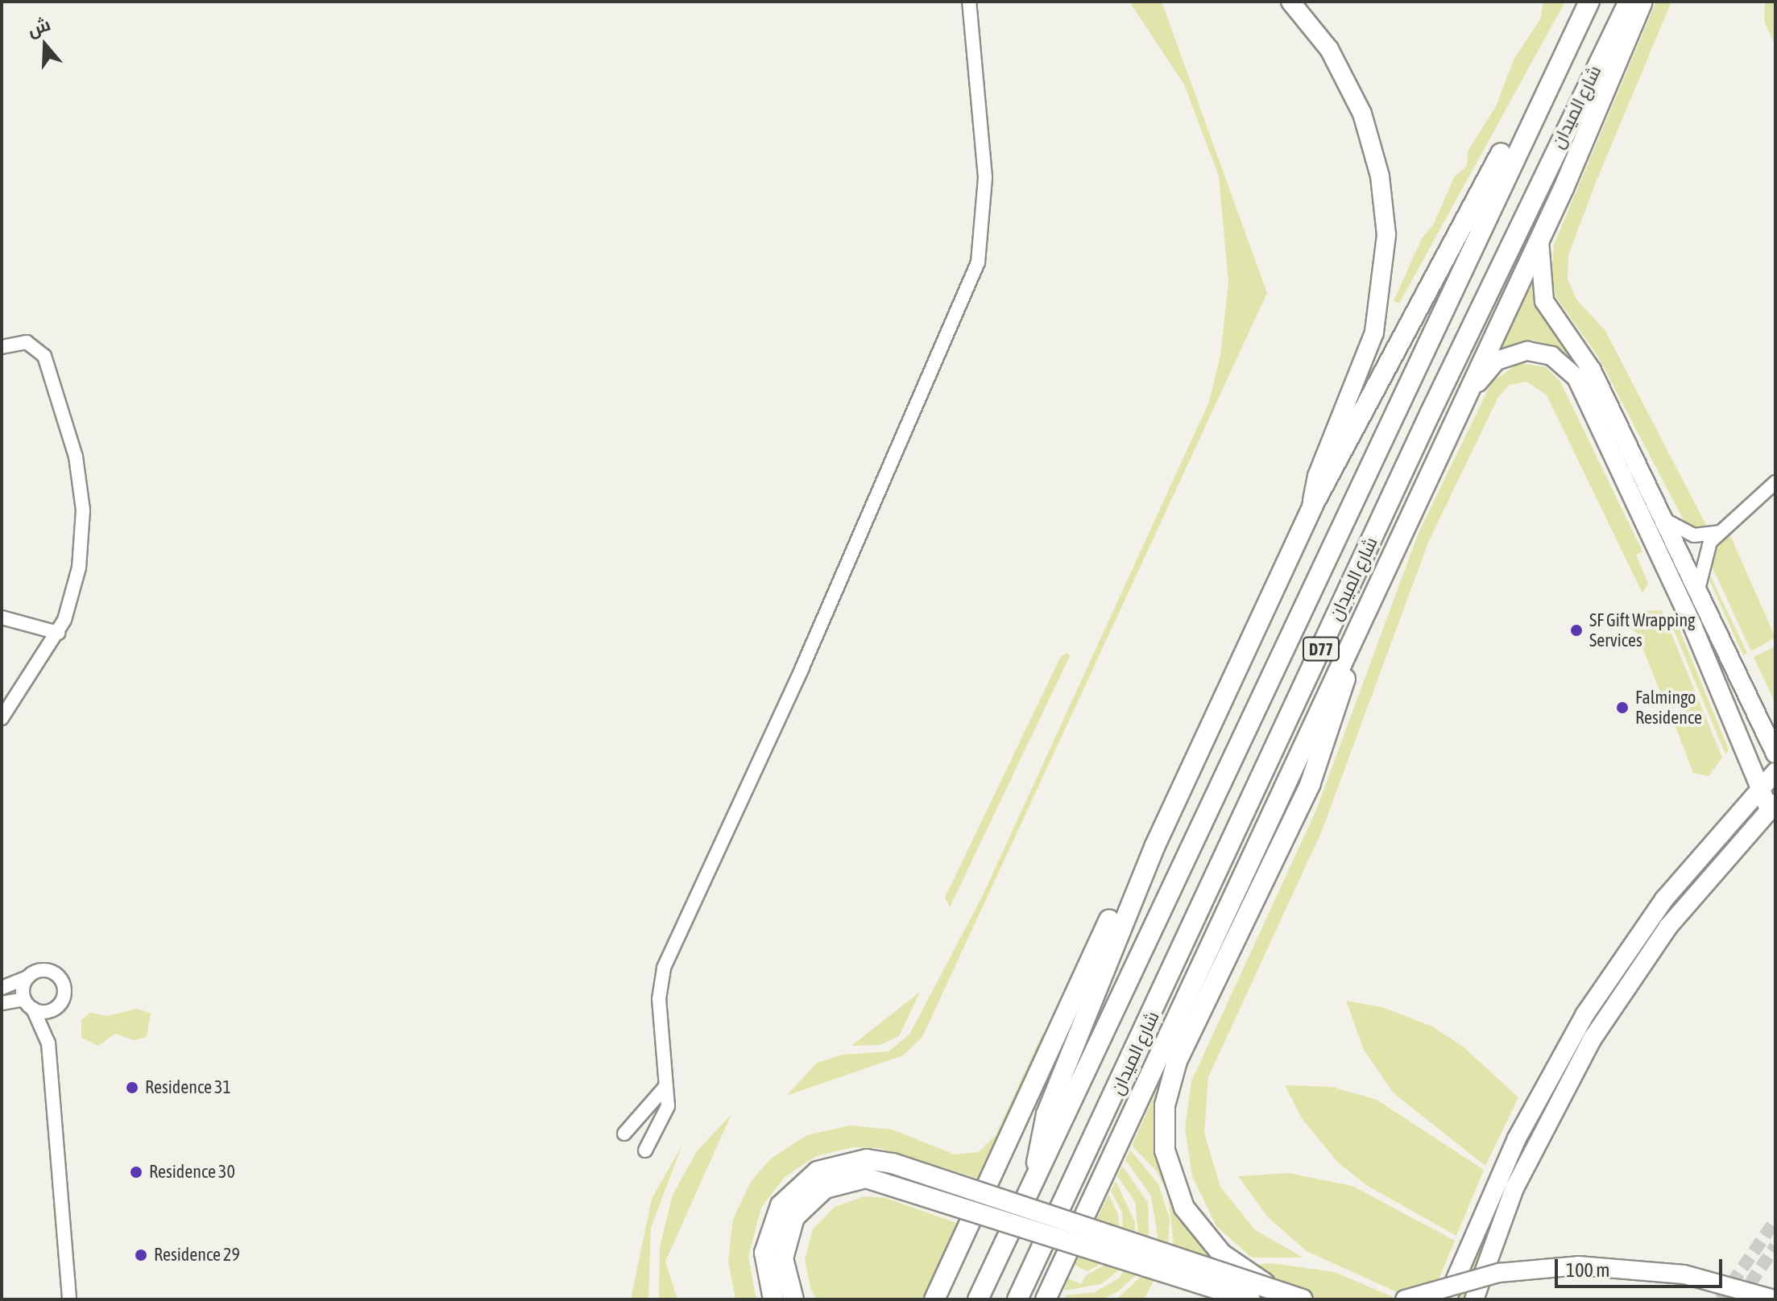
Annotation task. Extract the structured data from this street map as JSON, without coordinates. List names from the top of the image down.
{
  "streets": {
    "main road": ["شارع الميدان", "D77"]
  },
  "places": [
    "SF Gift Wrapping Services",
    "Falmingo Residence",
    "Residence 31",
    "Residence 30",
    "Residence 29"
  ],
  "scale_bar": "100 m",
  "north": "top"
}
